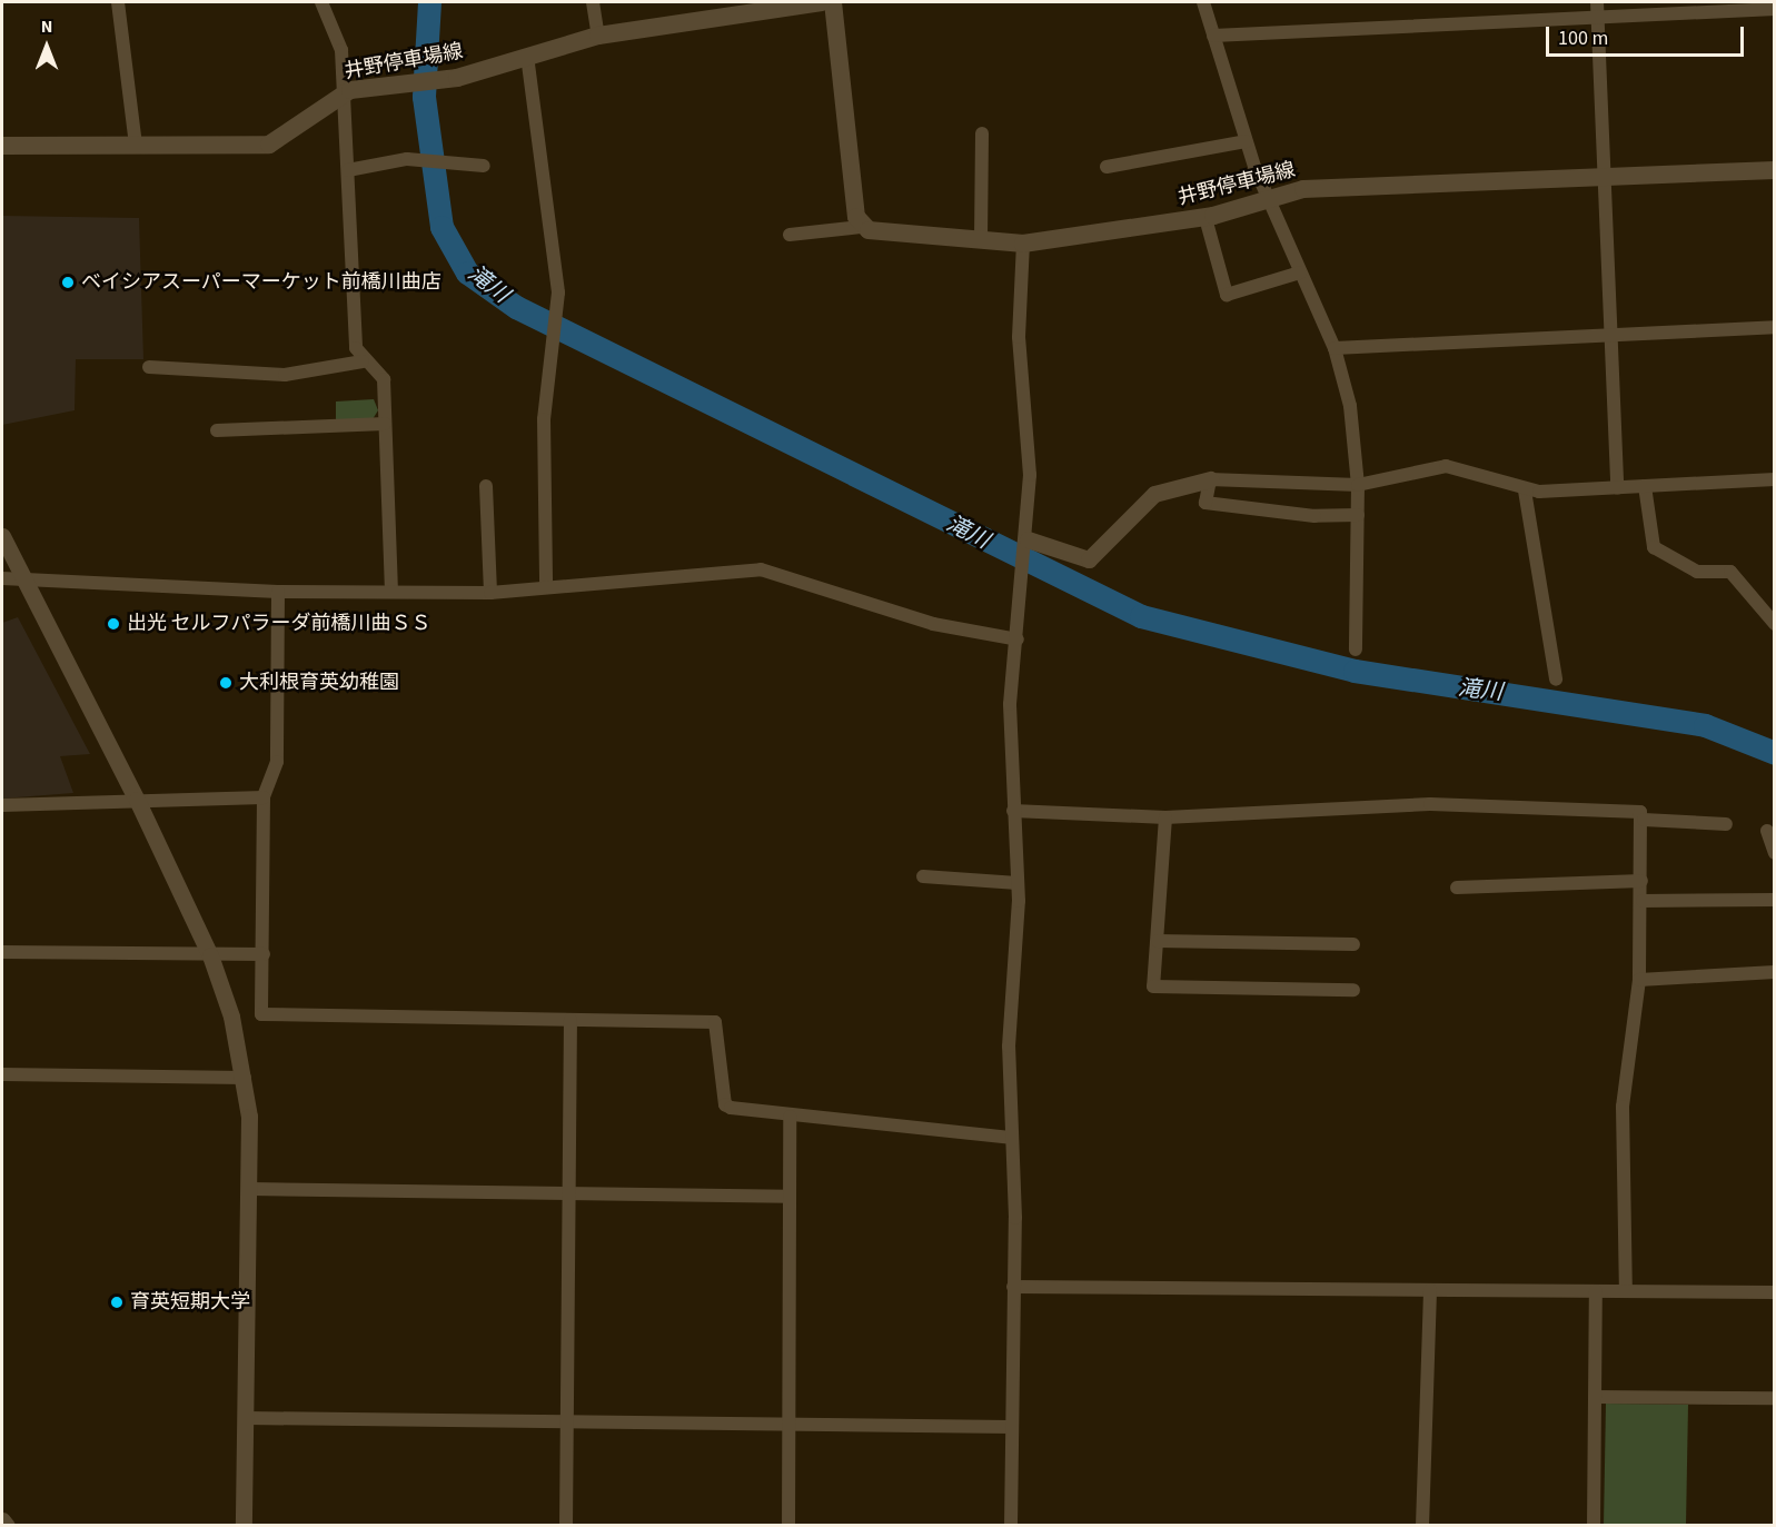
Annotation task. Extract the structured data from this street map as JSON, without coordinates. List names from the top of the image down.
{
  "streets": {
    "main road": ["井野停車場線"]
  },
  "water": ["滝川"],
  "places": [
    "ベイシアスーパーマーケット前橋川曲店",
    "出光 セルフパラーダ前橋川曲ＳＳ",
    "大利根育英幼稚園",
    "育英短期大学"
  ],
  "scale_bar": "100 m",
  "north": "top"
}
